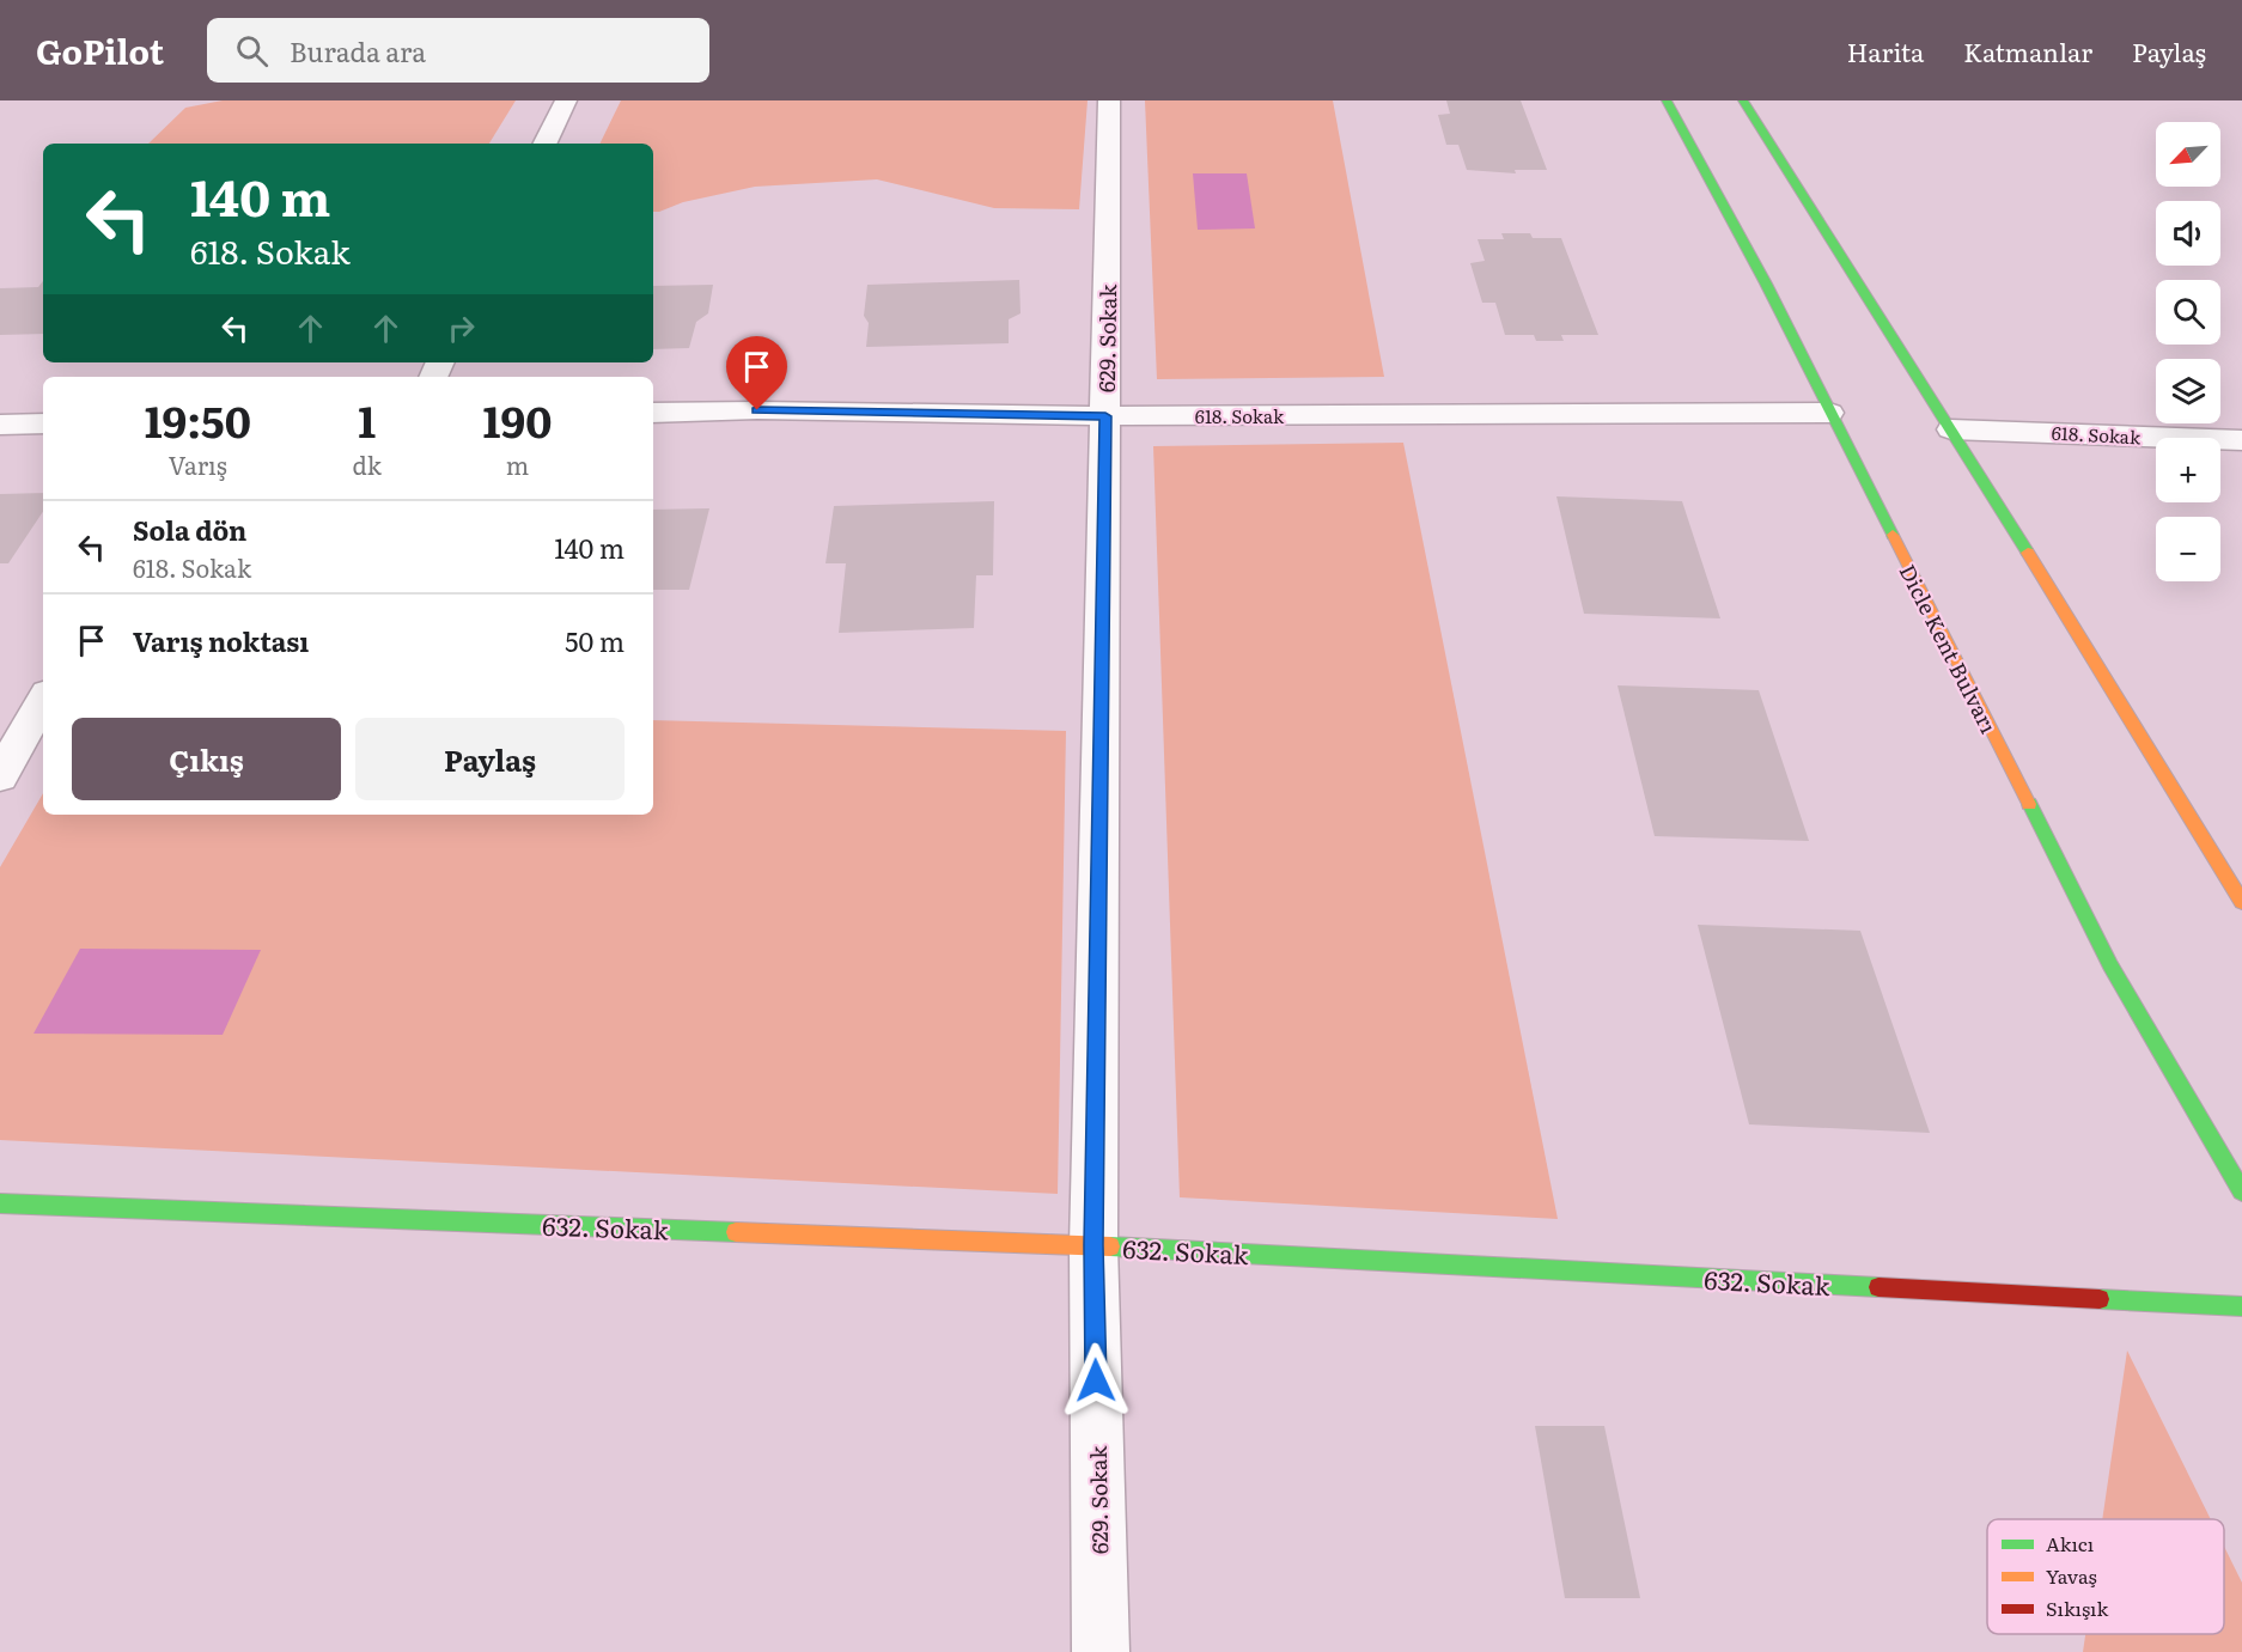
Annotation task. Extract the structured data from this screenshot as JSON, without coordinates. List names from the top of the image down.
{
  "streets": {
    "main road": ["Dicle Kent Bulvarı", "632. Sokak"],
    "street": ["629. Sokak", "618. Sokak"]
  },
  "crossings": [
    ["629. Sokak", "618. Sokak"],
    ["629. Sokak", "632. Sokak"],
    ["618. Sokak", "Dicle Kent Bulvarı"]
  ],
  "legend": ["Akıcı", "Yavaş", "Sıkışık"],
  "north": "bottom left",
  "page": {
    "header": "GoPilot",
    "search": "Burada ara",
    "nav": ["Harita", "Katmanlar", "Paylaş"],
    "map_buttons": ["+", "−"],
    "turn": ["140 m", "618. Sokak"],
    "eta": [
      "19:50",
      "Varış",
      "1",
      "dk",
      "190",
      "m"
    ],
    "list": [
      {
        "name": "Sola dön",
        "note": "618. Sokak",
        "value": "140 m"
      },
      {
        "name": "Varış noktası",
        "value": "50 m"
      }
    ],
    "buttons": ["Çıkış", "Paylaş"]
  }
}
